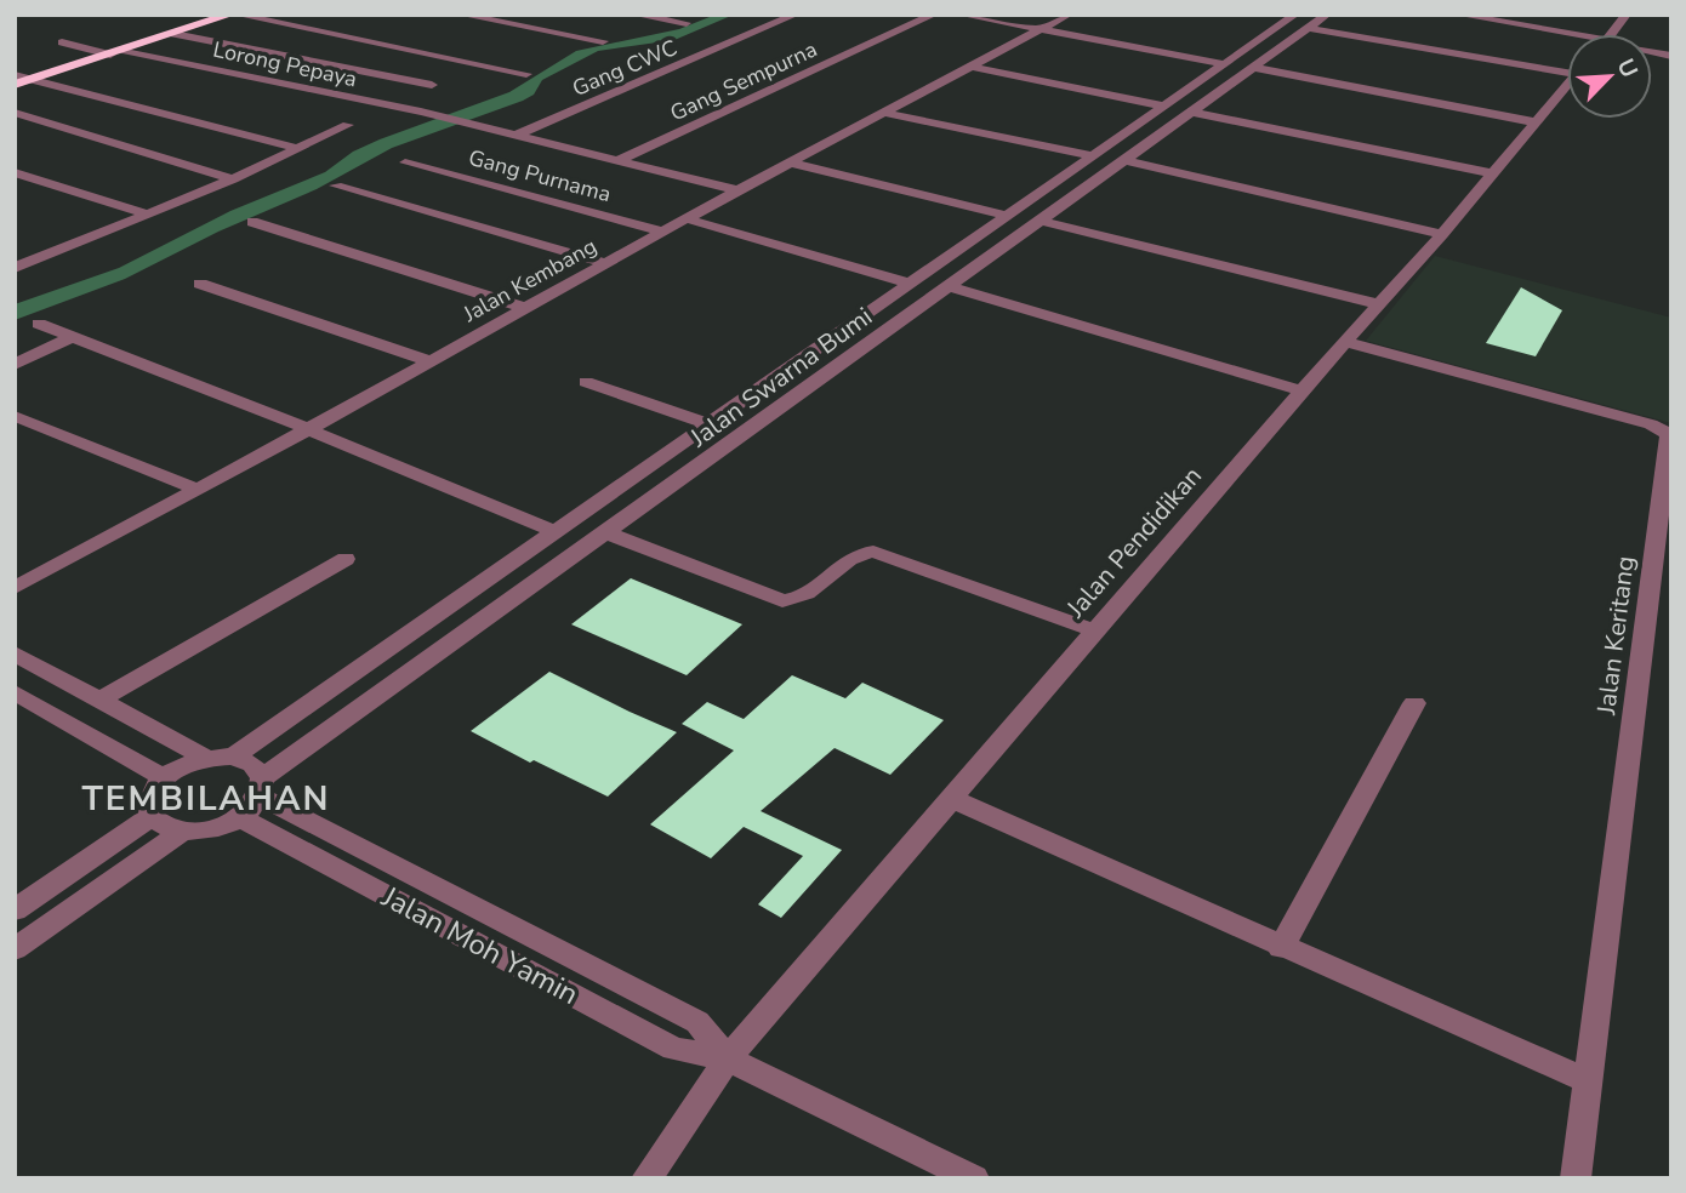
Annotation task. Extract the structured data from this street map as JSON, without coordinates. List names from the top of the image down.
{
  "streets": {
    "street": [
      "Lorong Pepaya",
      "Gang CWC",
      "Gang Sempurna",
      "Gang Purnama",
      "Jalan Kembang",
      "Jalan Swarna Bumi",
      "Jalan Pendidikan",
      "Jalan Keritang",
      "Jalan Moh Yamin"
    ]
  },
  "crossings": [
    ["Lorong Pepaya", "Gang CWC"],
    ["Lorong Pepaya", "Gang Sempurna"],
    ["Lorong Pepaya", "Jalan Kembang"],
    ["Gang Purnama", "Jalan Kembang"],
    ["Jalan Swarna Bumi", "Jalan Moh Yamin"],
    ["Jalan Pendidikan", "Jalan Keritang"],
    ["Jalan Pendidikan", "Jalan Moh Yamin"]
  ],
  "districts": ["TEMBILAHAN"],
  "north": "top right"
}
